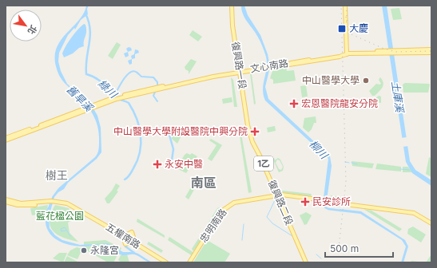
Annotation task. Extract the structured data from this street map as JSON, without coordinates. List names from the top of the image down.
{
  "streets": {
    "main road": [
      "復興路一段",
      "文心南路",
      "1乙",
      "復興路二段",
      "忠明南路",
      "五權南路"
    ]
  },
  "crossings": [
    ["復興路一段", "文心南路"],
    ["復興路一段", "復興路二段"],
    ["復興路二段", "忠明南路"]
  ],
  "districts": ["樹王", "南區"],
  "water": [
    "綠川",
    "土庫溪",
    "舊旱溪",
    "柳川"
  ],
  "parks": ["藍花楹公園"],
  "places": {
    "transit": ["大慶"],
    "other": ["中山醫學大學", "永隆宮"],
    "health": [
      "宏恩醫院龍安分院",
      "中山醫學大學附設醫院中興分院",
      "永安中醫",
      "民安診所"
    ]
  },
  "scale_bar": "500 m",
  "north": "bottom right"
}
